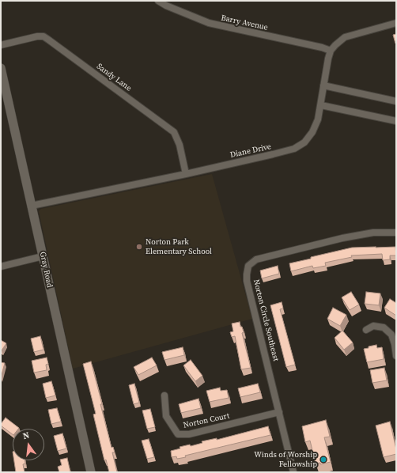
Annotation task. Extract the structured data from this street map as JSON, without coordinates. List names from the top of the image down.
{
  "streets": {
    "street": [
      "Barry Avenue",
      "Sandy Lane",
      "Diane Drive",
      "Gray Road",
      "Norton Circle Southeast",
      "Norton Court"
    ]
  },
  "crossings": [
    ["Barry Avenue", "Diane Drive"],
    ["Sandy Lane", "Diane Drive"],
    ["Diane Drive", "Gray Road"],
    ["Norton Circle Southeast", "Norton Court"]
  ],
  "places": ["Norton Park Elementary School", "Winds of Worship Fellowship"],
  "north": "top"
}
